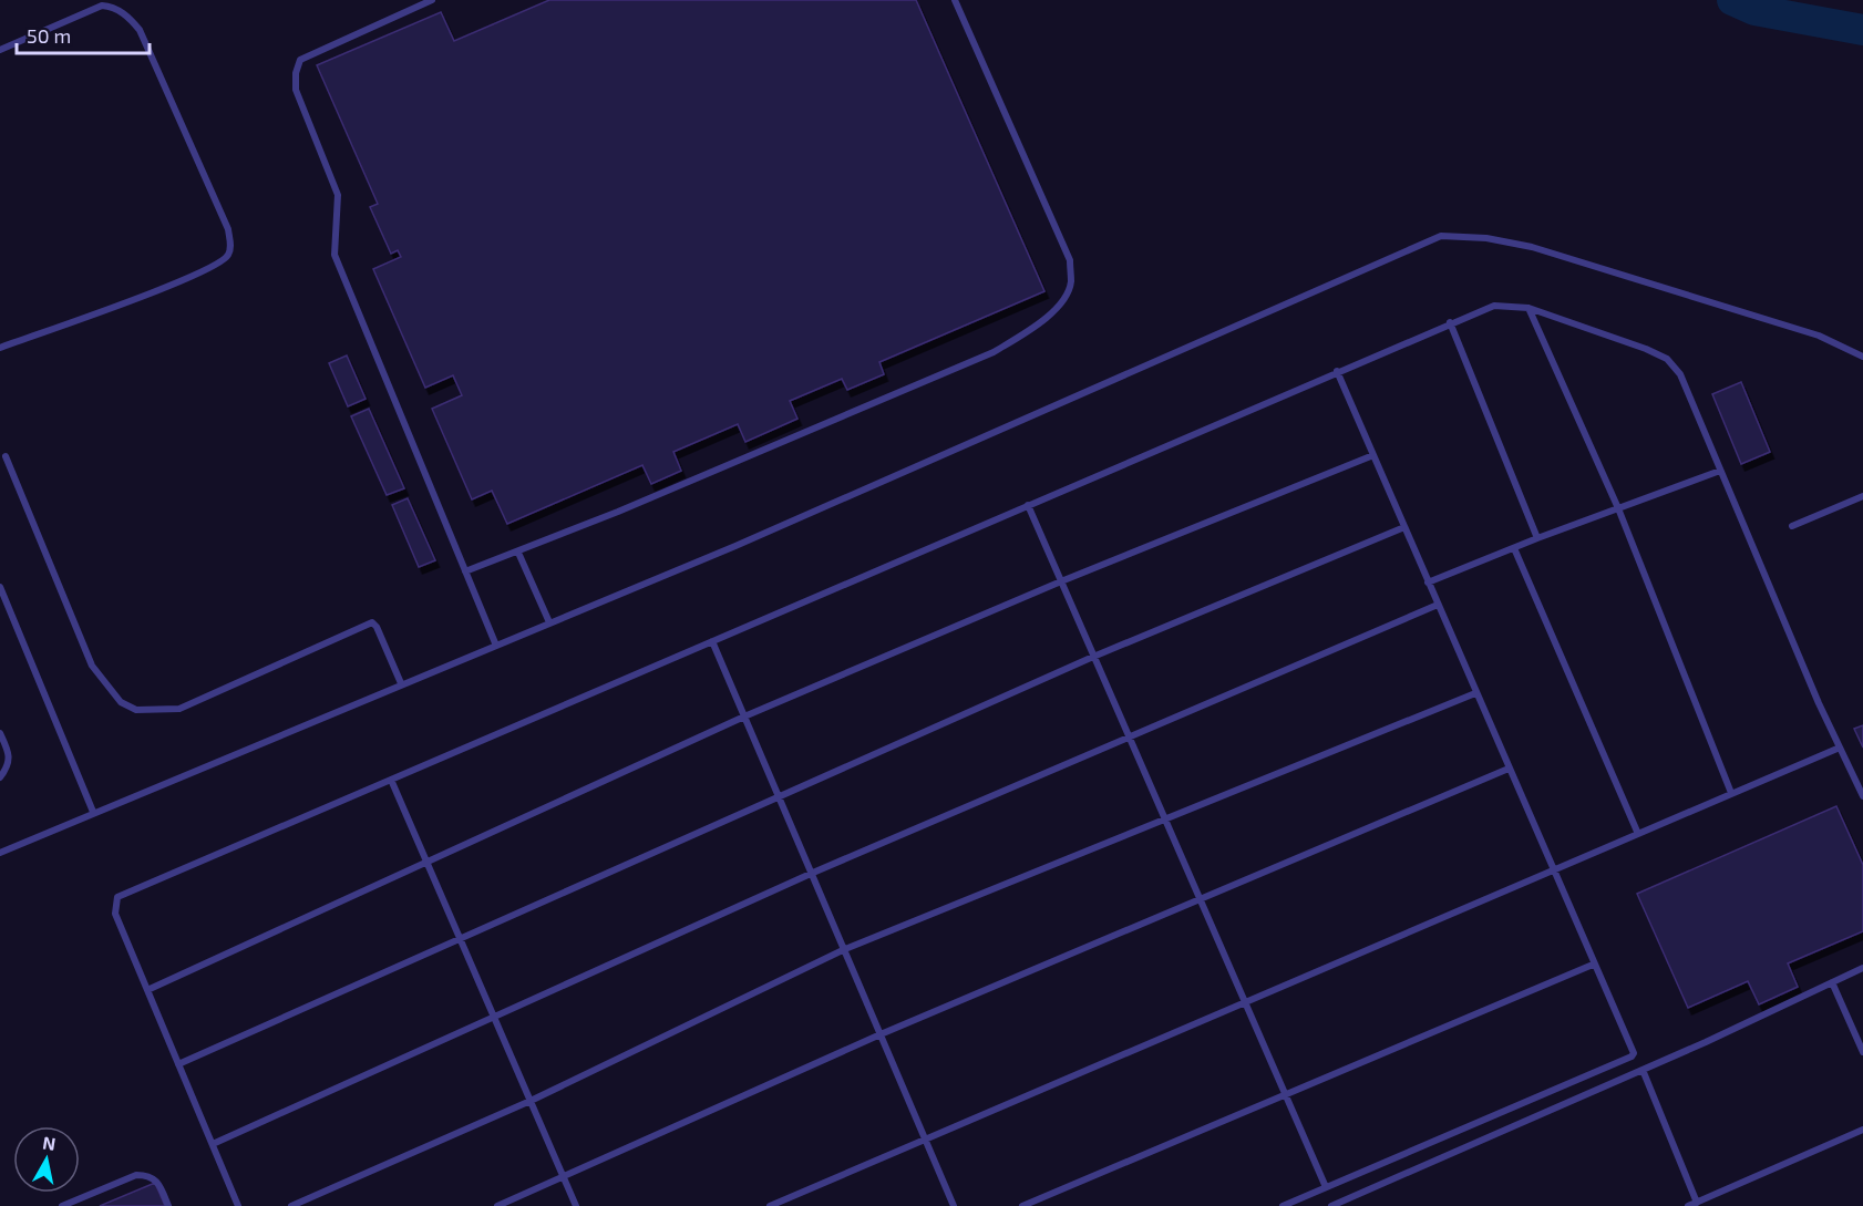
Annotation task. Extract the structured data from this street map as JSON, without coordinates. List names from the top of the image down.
{
  "scale_bar": "50 m",
  "north": "top"
}
